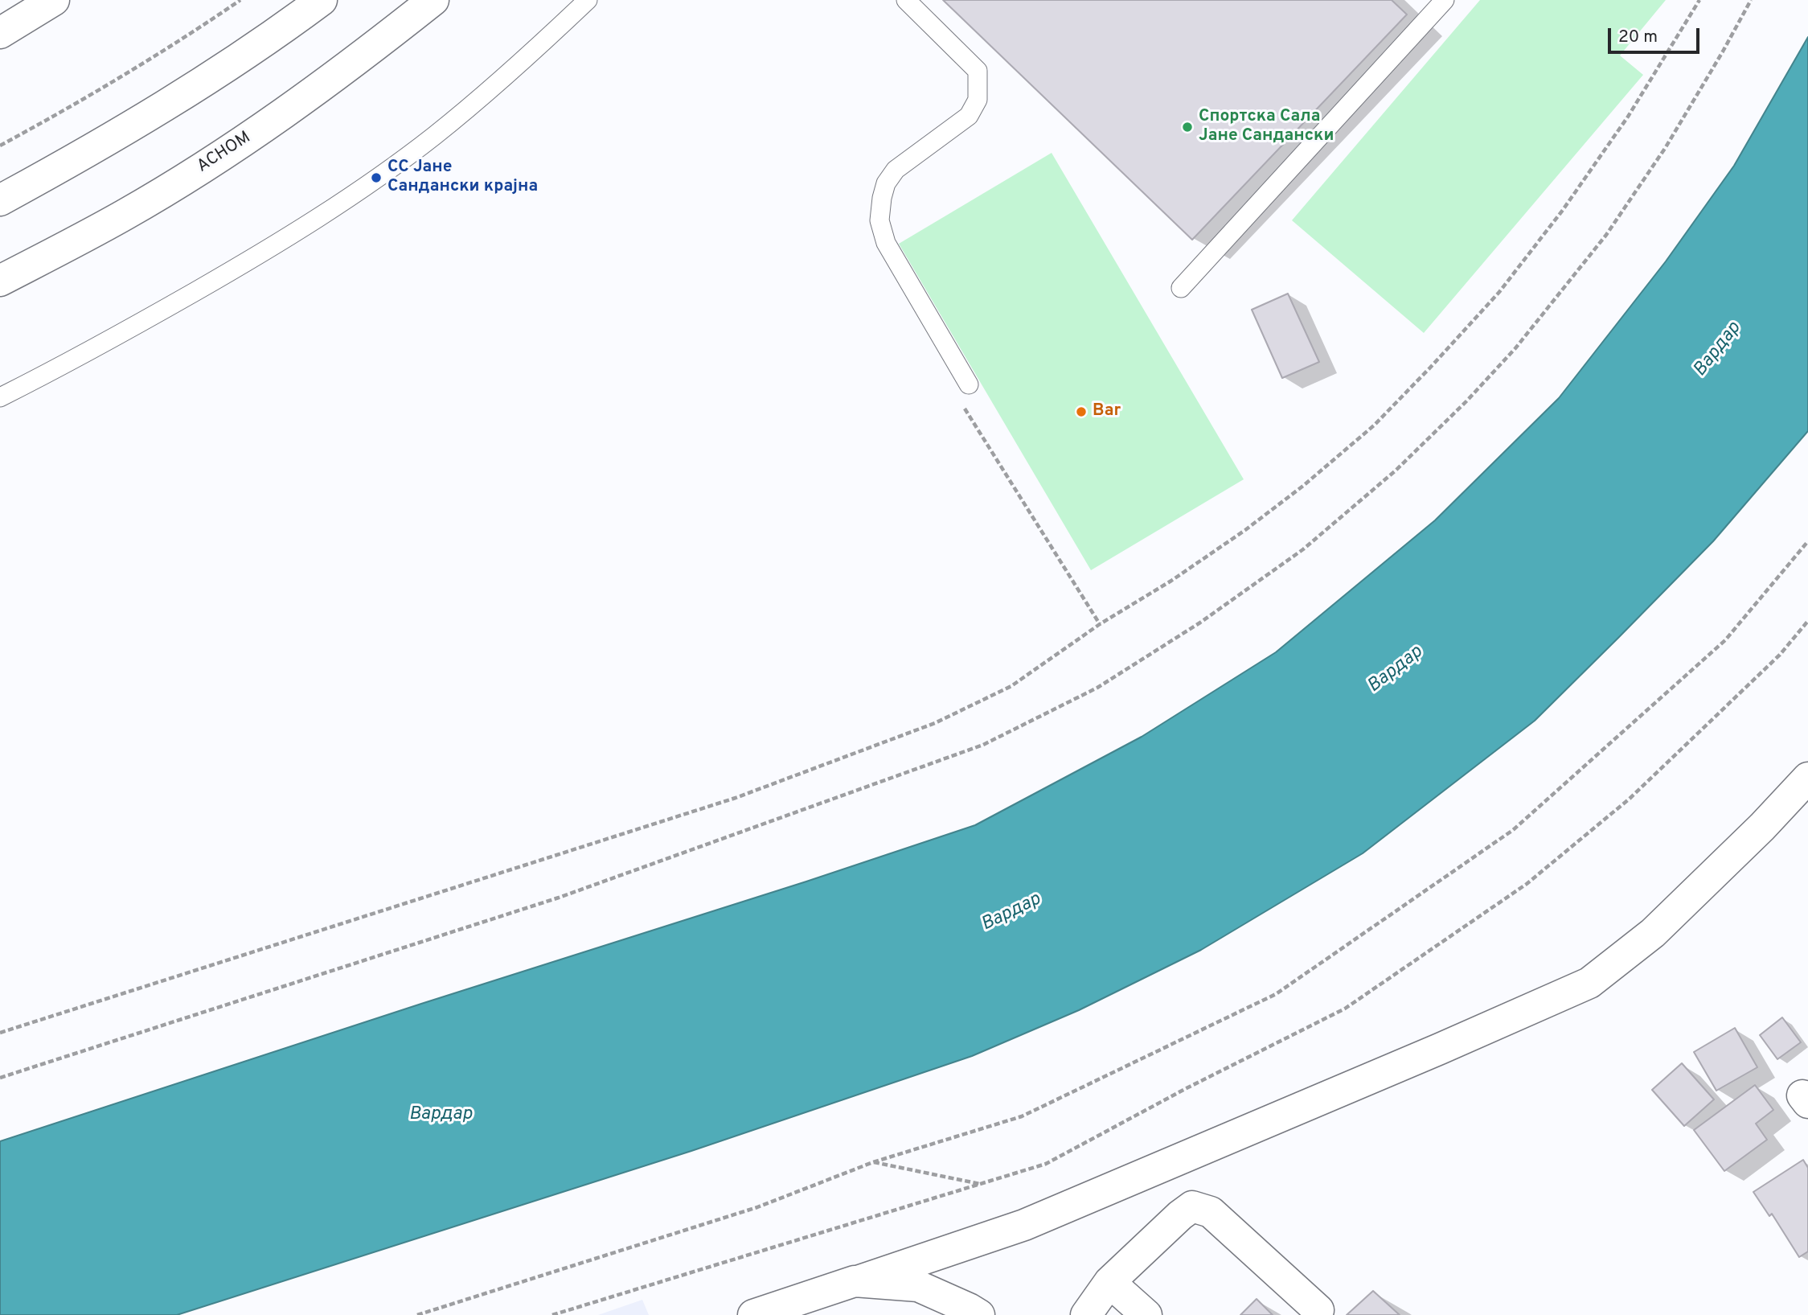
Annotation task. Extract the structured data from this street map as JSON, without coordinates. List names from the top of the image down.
{
  "streets": {
    "street": ["АСНОМ"]
  },
  "water": ["Вардар"],
  "places": ["Спортска Сала Јане Сандански", "СС Јане Сандански крајна", "Bar"],
  "scale_bar": "20 m"
}
